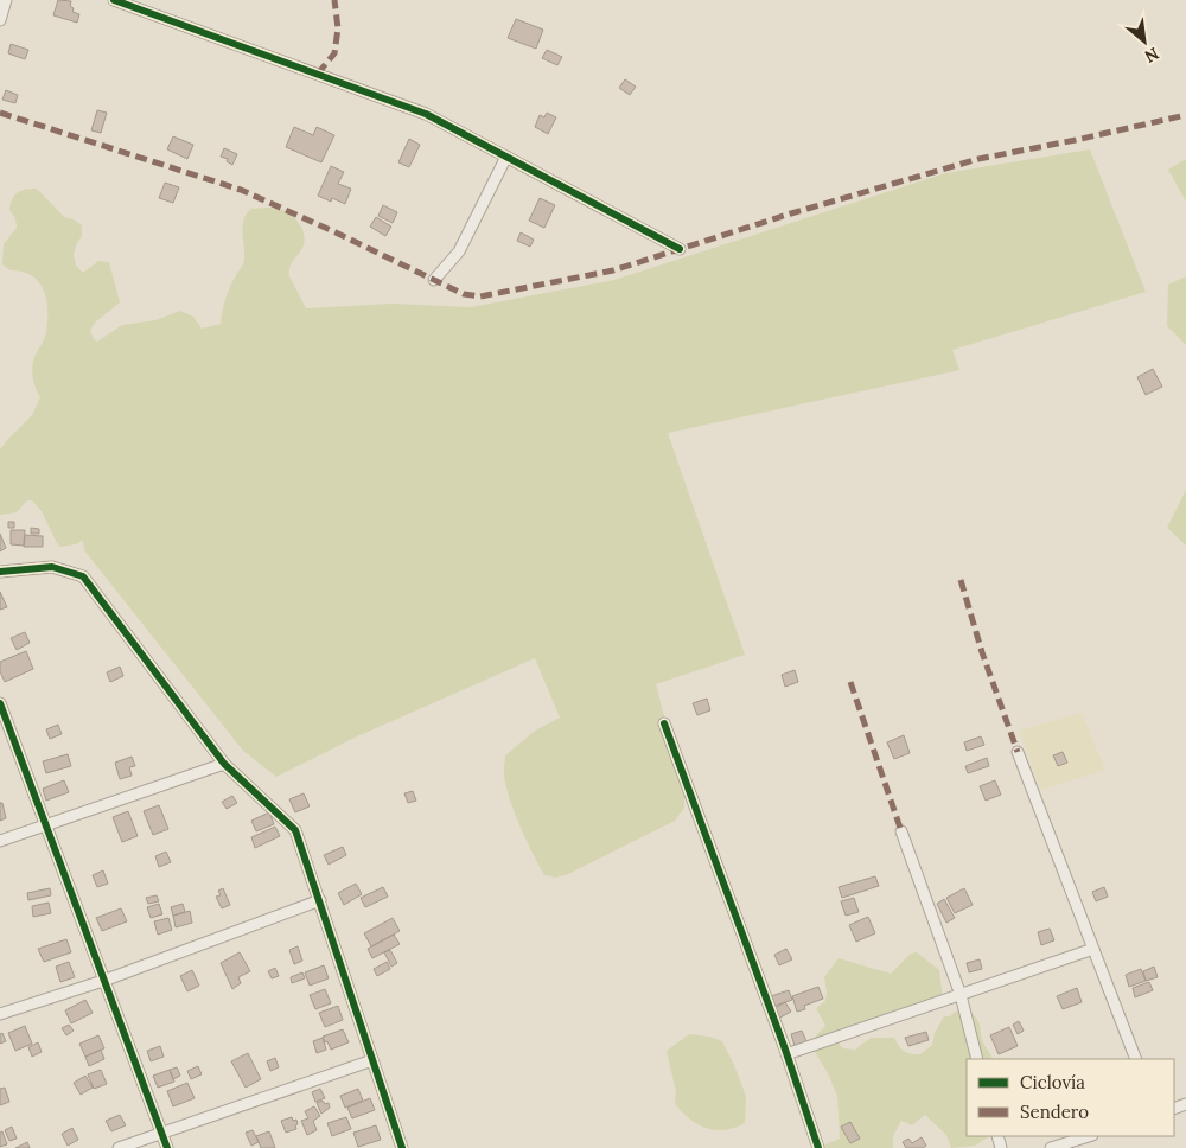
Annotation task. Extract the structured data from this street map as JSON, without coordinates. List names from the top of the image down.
{
  "legend": ["Ciclovía", "Sendero"],
  "north": "bottom right"
}
